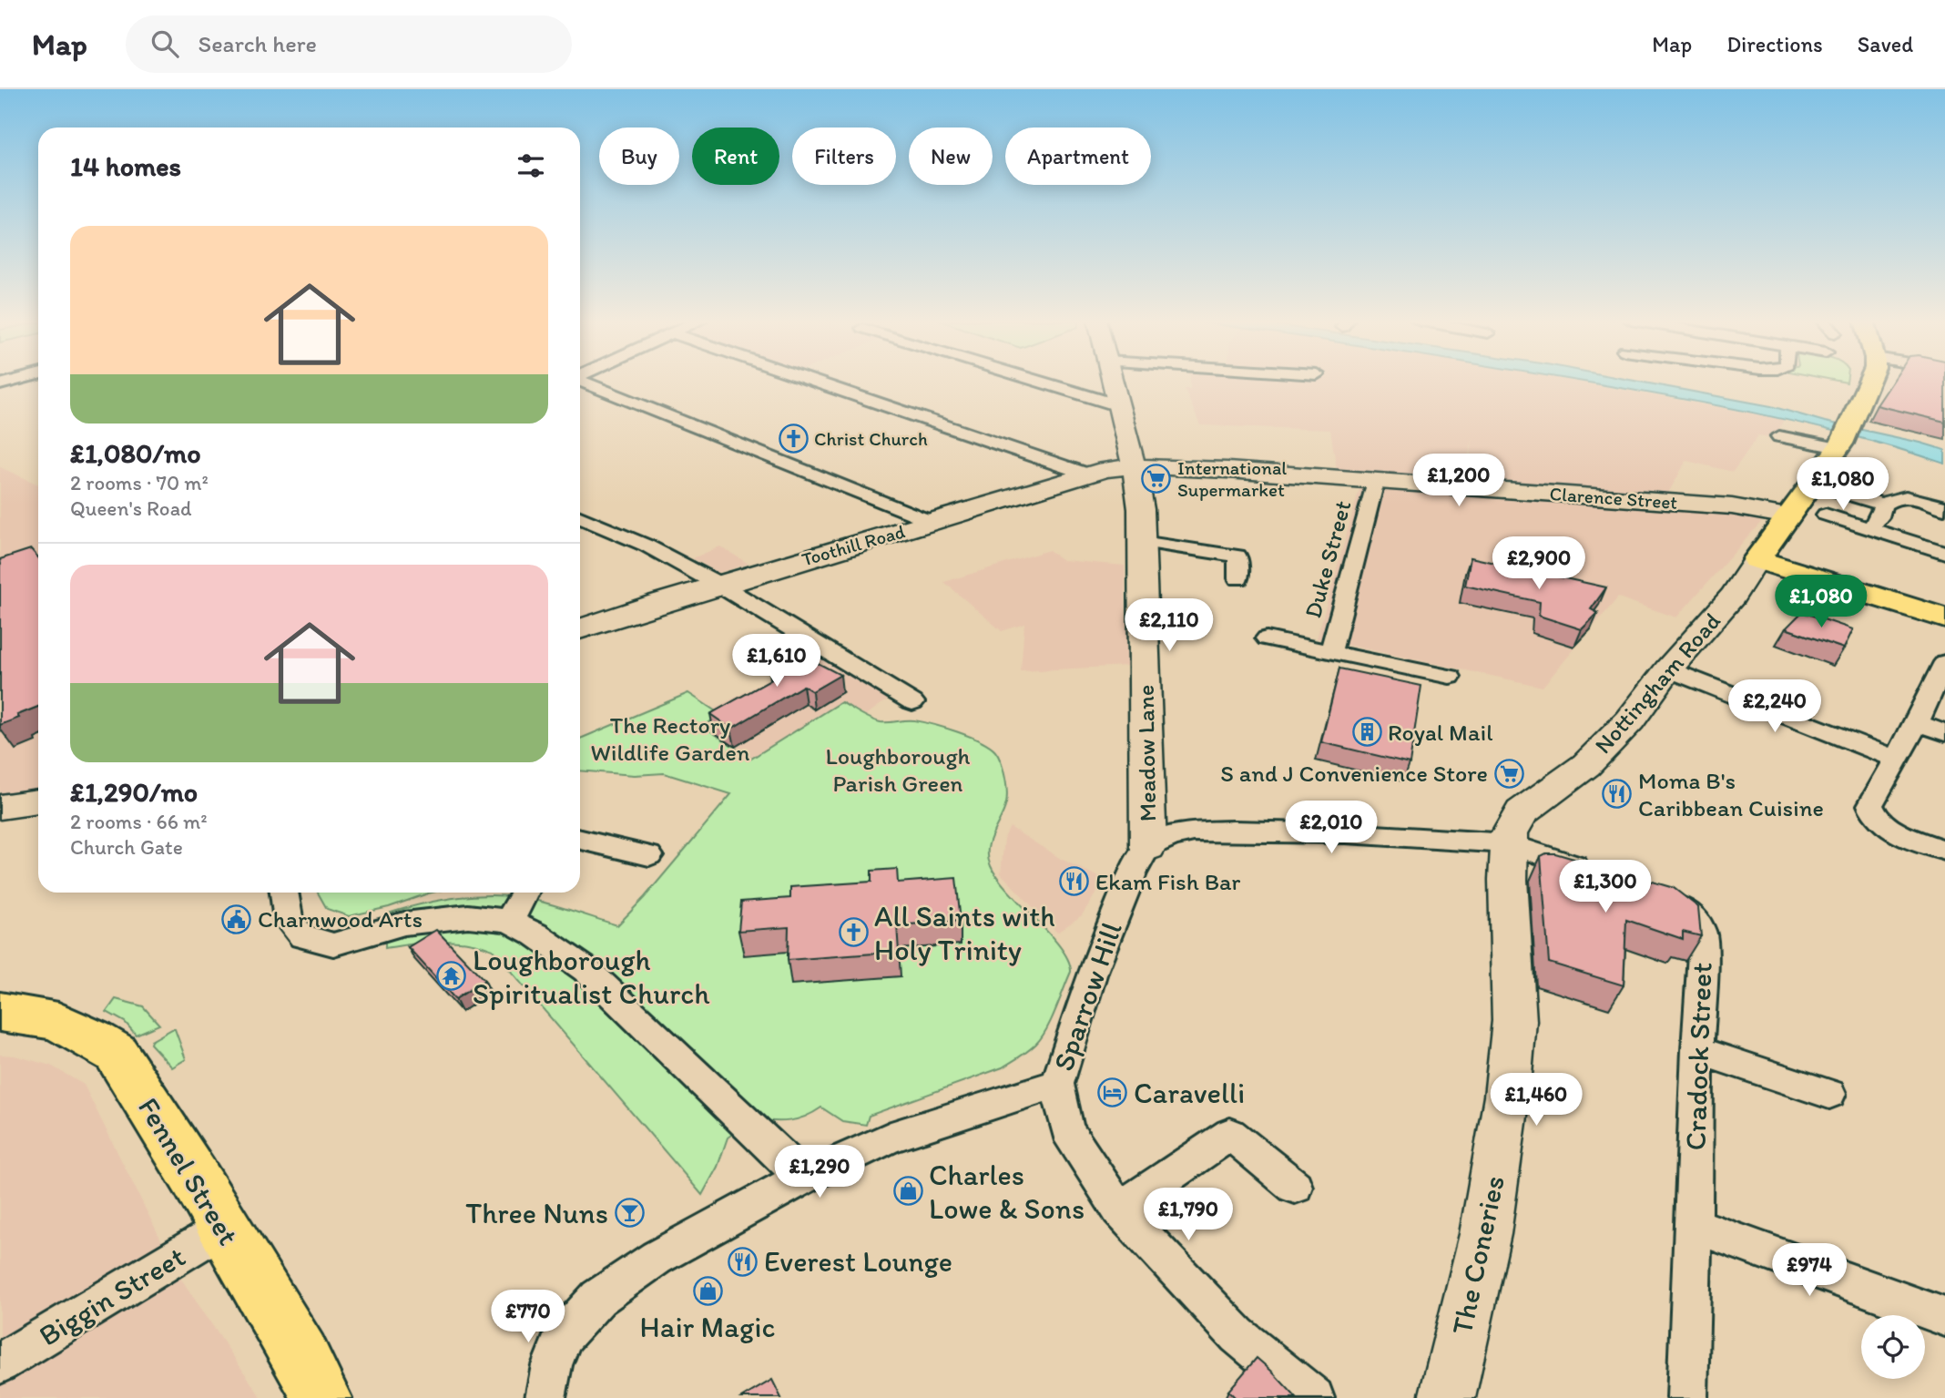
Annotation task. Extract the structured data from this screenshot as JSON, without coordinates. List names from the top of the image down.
{
  "streets": {
    "main road": ["Toothill Road", "Nottingham Road", "Fennel Street"],
    "street": [
      "Clarence Street",
      "Duke Street",
      "Meadow Lane",
      "Sparrow Hill",
      "Cradock Street",
      "The Coneries",
      "Biggin Street"
    ]
  },
  "crossings": [
    ["Clarence Street", "Toothill Road"],
    ["Clarence Street", "Duke Street"],
    ["Clarence Street", "Nottingham Road"],
    ["Clarence Street", "Meadow Lane"],
    ["Toothill Road", "Meadow Lane"],
    ["Nottingham Road", "The Coneries"],
    ["Meadow Lane", "Sparrow Hill"],
    ["Fennel Street", "Biggin Street"]
  ],
  "parks": ["The Rectory Wildlife Garden", "Loughborough Parish Green"],
  "places": {
    "church": ["Christ Church", "All Saints with Holy Trinity"],
    "supermarket": ["International Supermarket", "S and J Convenience Store"],
    "building": ["Royal Mail"],
    "restaurant": ["Moma B's Caribbean Cuisine", "Ekam Fish Bar", "Everest Lounge"],
    "public building": ["Charnwood Arts"],
    "temple": ["Loughborough Spiritualist Church"],
    "hotel": ["Caravelli"],
    "shop": ["Charles Lowe & Sons", "Hair Magic"],
    "bar": ["Three Nuns"]
  },
  "page": {
    "header": "Map",
    "search": "Search here",
    "nav": ["Map", "Directions", "Saved"],
    "chip": [
      "Buy",
      "Rent",
      "Filters",
      "New",
      "Apartment"
    ],
    "heading": "14 homes",
    "list": [
      {
        "name": "£1,080/mo",
        "note": "2 rooms · 70 m² · Queen's Road"
      },
      {
        "name": "£1,290/mo",
        "note": "2 rooms · 66 m² · Church Gate"
      }
    ],
    "price": [
      "£1,200",
      "£1,080",
      "£2,900",
      "£1,080",
      "£2,110",
      "£1,610",
      "£2,240",
      "£2,010",
      "£1,300",
      "£1,460",
      "£1,290",
      "£1,790",
      "£974",
      "£770"
    ]
  }
}
